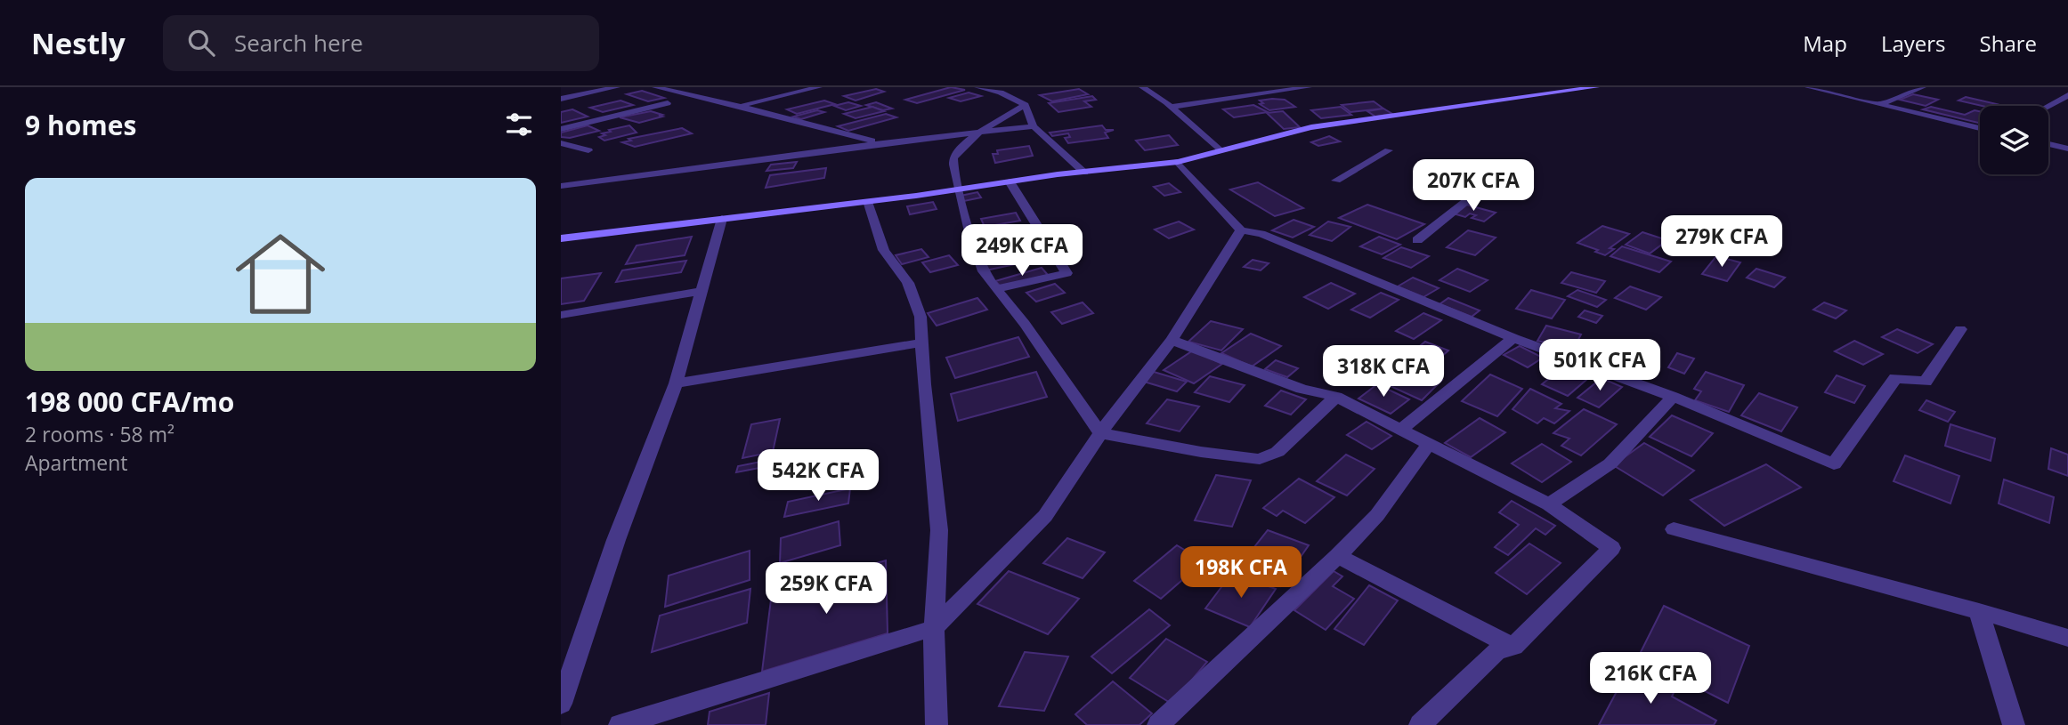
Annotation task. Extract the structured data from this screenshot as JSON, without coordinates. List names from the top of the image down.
{
  "page": {
    "header": "Nestly",
    "search": "Search here",
    "nav": ["Map", "Layers", "Share"],
    "heading": "9 homes",
    "price": [
      "207K CFA",
      "279K CFA",
      "249K CFA",
      "501K CFA",
      "318K CFA",
      "542K CFA",
      "198K CFA",
      "259K CFA",
      "216K CFA"
    ],
    "list": [
      {
        "name": "198 000 CFA/mo",
        "note": "2 rooms · 58 m² · Apartment"
      }
    ]
  }
}
